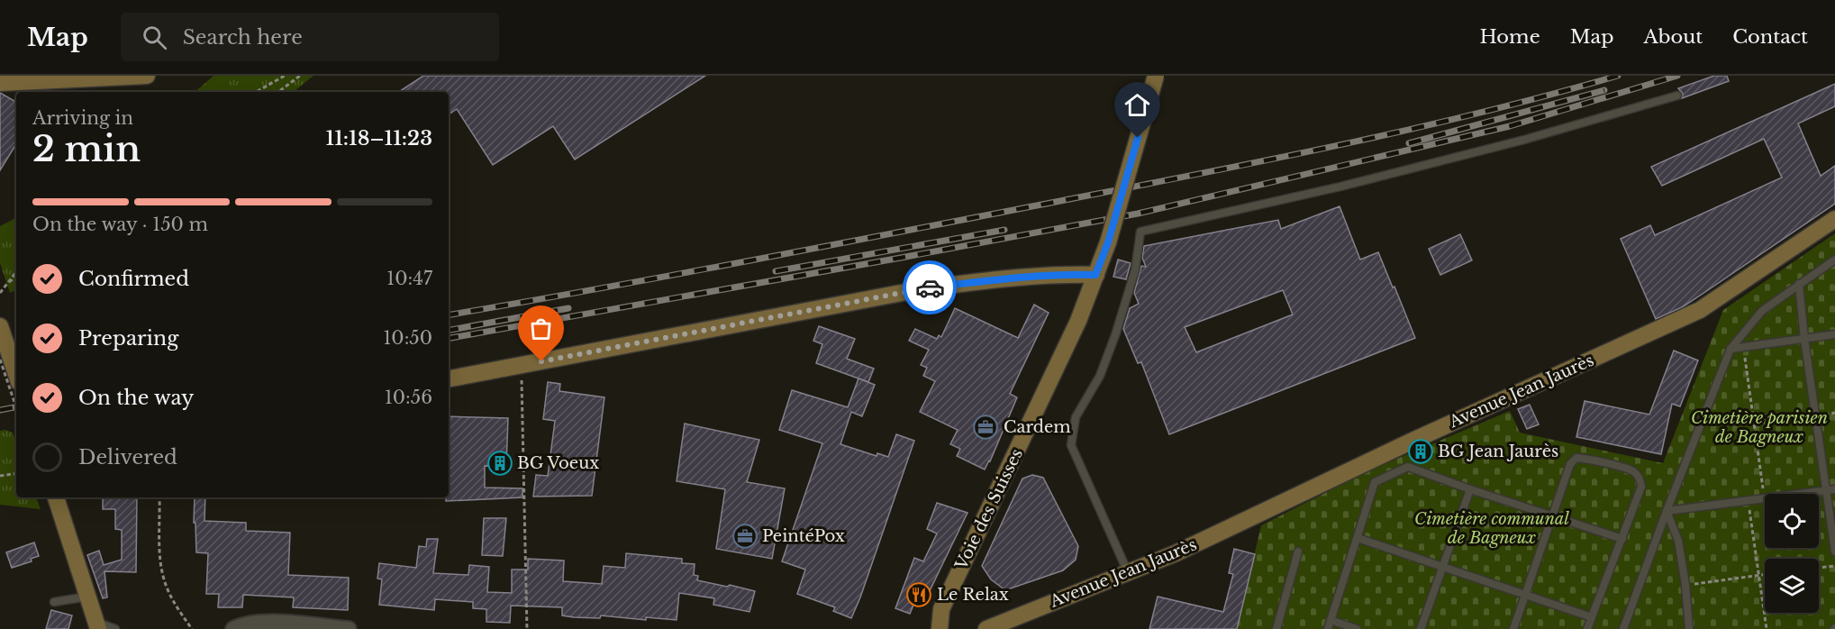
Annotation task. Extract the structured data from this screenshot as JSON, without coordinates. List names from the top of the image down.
{
  "streets": {
    "street": ["Avenue Jean Jaurès", "Voie des Suisses"]
  },
  "parks": ["Cimetière parisien de Bagneux", "Cimetière communal de Bagneux"],
  "places": {
    "office": ["Cardem", "PeintéPox"],
    "building": ["BG Jean Jaurès", "BG Voeux"],
    "restaurant": ["Le Relax"]
  },
  "page": {
    "header": "Map",
    "search": "Search here",
    "nav": [
      "Home",
      "Map",
      "About",
      "Contact"
    ],
    "heading": ["2 min", "Arriving in", "11:18–11:23"],
    "bar": "On the way · 150 m",
    "list": [
      ["Confirmed", "10:47"],
      ["Preparing", "10:50"],
      ["On the way", "10:56"],
      "Delivered"
    ]
  }
}
